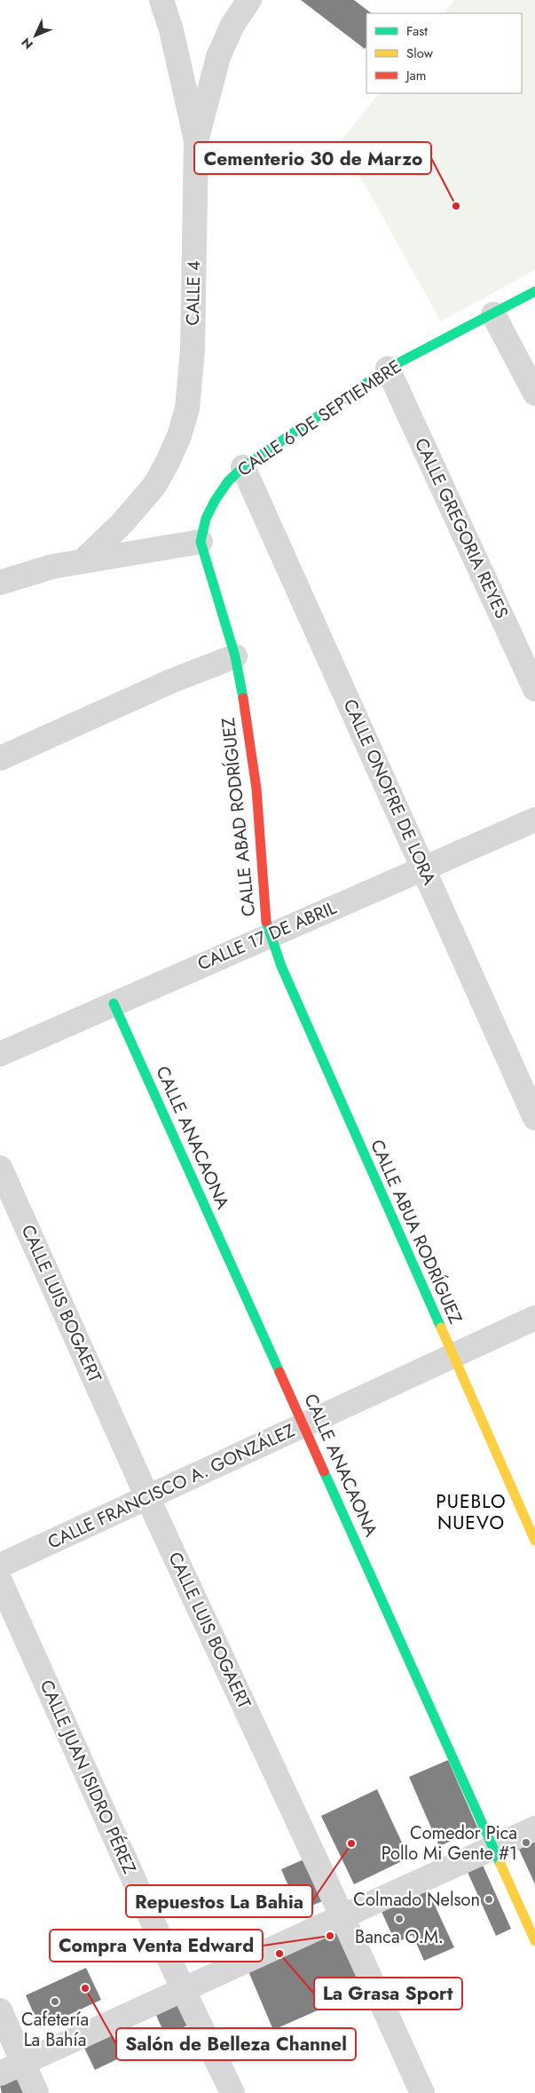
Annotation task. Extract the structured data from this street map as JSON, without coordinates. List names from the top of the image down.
{
  "streets": {
    "street": [
      "CALLE 4",
      "CALLE 6 DE SEPTIEMBRE",
      "CALLE GREGORIA REYES",
      "CALLE ONOFRE DE LORA",
      "CALLE ABAD RODRÍGUEZ",
      "CALLE 17 DE ABRIL",
      "CALLE ANACAONA",
      "CALLE ABUA RODRÍGUEZ",
      "CALLE LUIS BOGAERT",
      "CALLE FRANCISCO A. GONZÁLEZ",
      "CALLE JUAN ISIDRO PÉREZ"
    ]
  },
  "crossings": [
    ["CALLE 6 DE SEPTIEMBRE", "CALLE GREGORIA REYES"],
    ["CALLE 6 DE SEPTIEMBRE", "CALLE ONOFRE DE LORA"],
    ["CALLE 6 DE SEPTIEMBRE", "CALLE ABAD RODRÍGUEZ"],
    ["CALLE ONOFRE DE LORA", "CALLE 17 DE ABRIL"],
    ["CALLE ABAD RODRÍGUEZ", "CALLE 17 DE ABRIL"],
    ["CALLE ABAD RODRÍGUEZ", "CALLE ABUA RODRÍGUEZ"],
    ["CALLE 17 DE ABRIL", "CALLE ANACAONA"],
    ["CALLE 17 DE ABRIL", "CALLE ABUA RODRÍGUEZ"],
    ["CALLE ANACAONA", "CALLE FRANCISCO A. GONZÁLEZ"],
    ["CALLE ABUA RODRÍGUEZ", "CALLE FRANCISCO A. GONZÁLEZ"],
    ["CALLE LUIS BOGAERT", "CALLE FRANCISCO A. GONZÁLEZ"]
  ],
  "districts": ["PUEBLO NUEVO"],
  "places": [
    "Cementerio 30 de Marzo",
    "Comedor Pica Pollo Mi Gente #1",
    "Repuestos La Bahia",
    "Colmado Nelson",
    "Banca O.M.",
    "Compra Venta Edward",
    "La Grasa Sport",
    "Salón de Belleza Channel",
    "Cafetería La Bahía"
  ],
  "legend": ["Fast", "Slow", "Jam"],
  "north": "bottom left"
}
